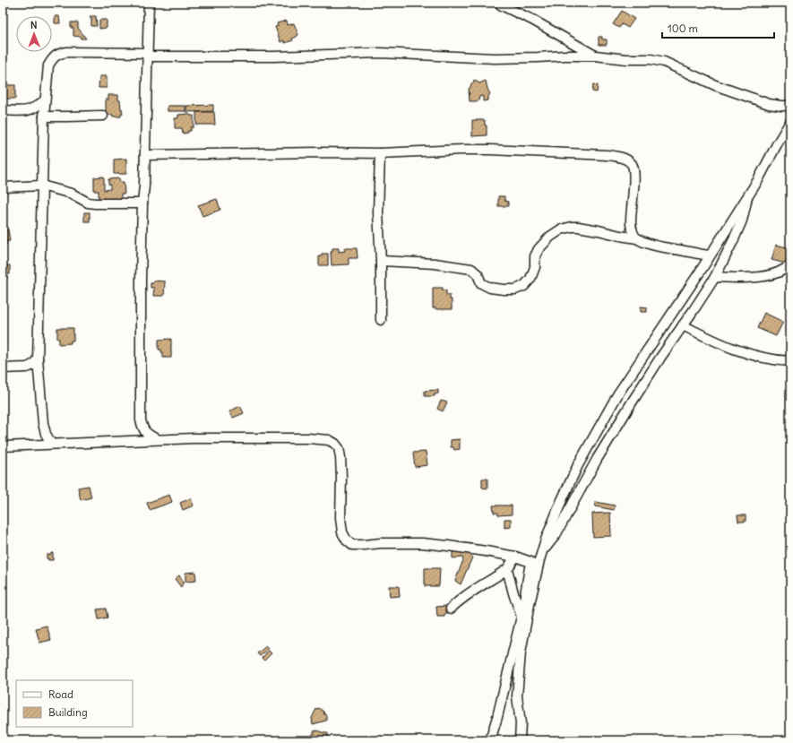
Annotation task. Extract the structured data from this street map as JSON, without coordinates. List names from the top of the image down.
{
  "legend": ["Road", "Building"],
  "scale_bar": "100 m",
  "north": "top"
}
